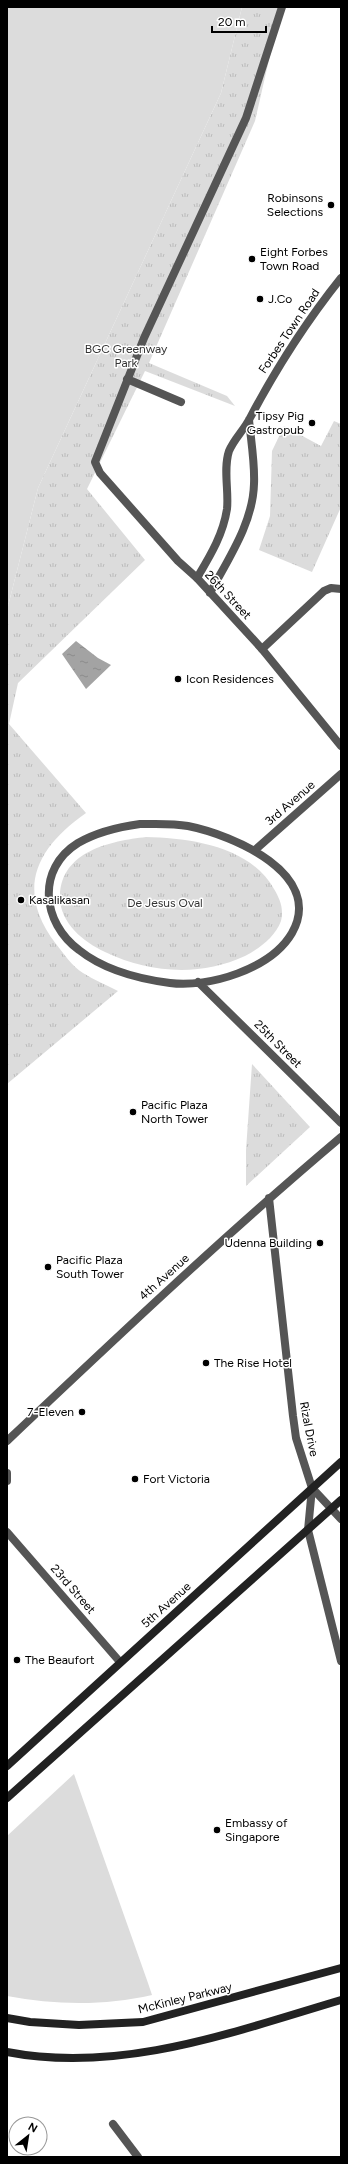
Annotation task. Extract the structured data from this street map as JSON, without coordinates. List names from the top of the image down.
{
  "streets": {
    "main road": ["5th Avenue", "McKinley Parkway"],
    "street": [
      "Forbes Town Road",
      "26th Street",
      "3rd Avenue",
      "25th Street",
      "4th Avenue",
      "Rizal Drive",
      "23rd Street"
    ]
  },
  "crossings": [
    ["Forbes Town Road", "26th Street"],
    ["4th Avenue", "Rizal Drive"],
    ["Rizal Drive", "5th Avenue"],
    ["23rd Street", "5th Avenue"]
  ],
  "parks": ["BGC Greenway Park", "De Jesus Oval"],
  "places": [
    "Robinsons Selections",
    "Eight Forbes Town Road",
    "J.Co",
    "Tipsy Pig Gastropub",
    "Icon Residences",
    "Kasalikasan",
    "Pacific Plaza North Tower",
    "Udenna Building",
    "Pacific Plaza South Tower",
    "The Rise Hotel",
    "7-Eleven",
    "Fort Victoria",
    "The Beaufort",
    "Embassy of Singapore"
  ],
  "scale_bar": "20 m",
  "north": "top right"
}
